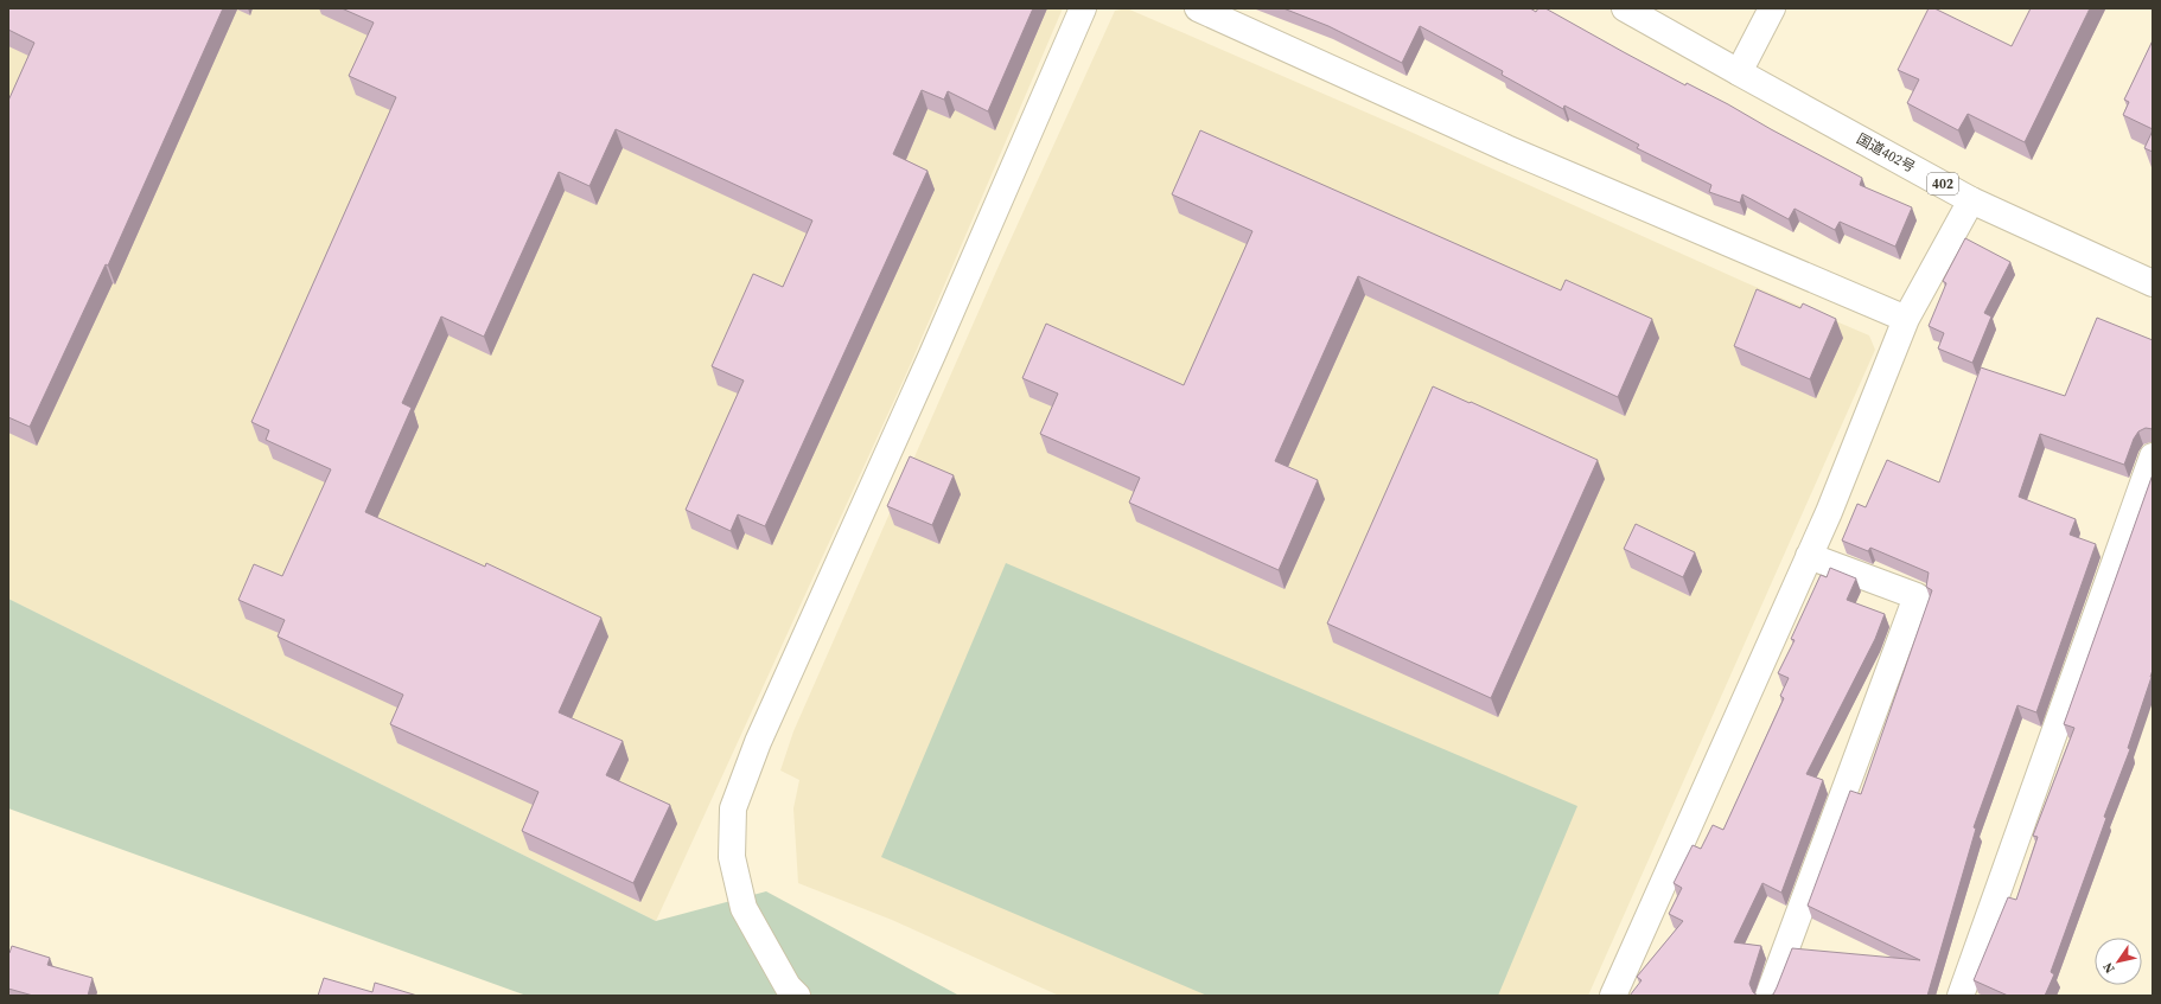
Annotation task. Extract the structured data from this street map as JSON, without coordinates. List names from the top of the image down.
{
  "streets": {
    "main road": ["国道402号", "402"]
  },
  "north": "bottom left"
}
